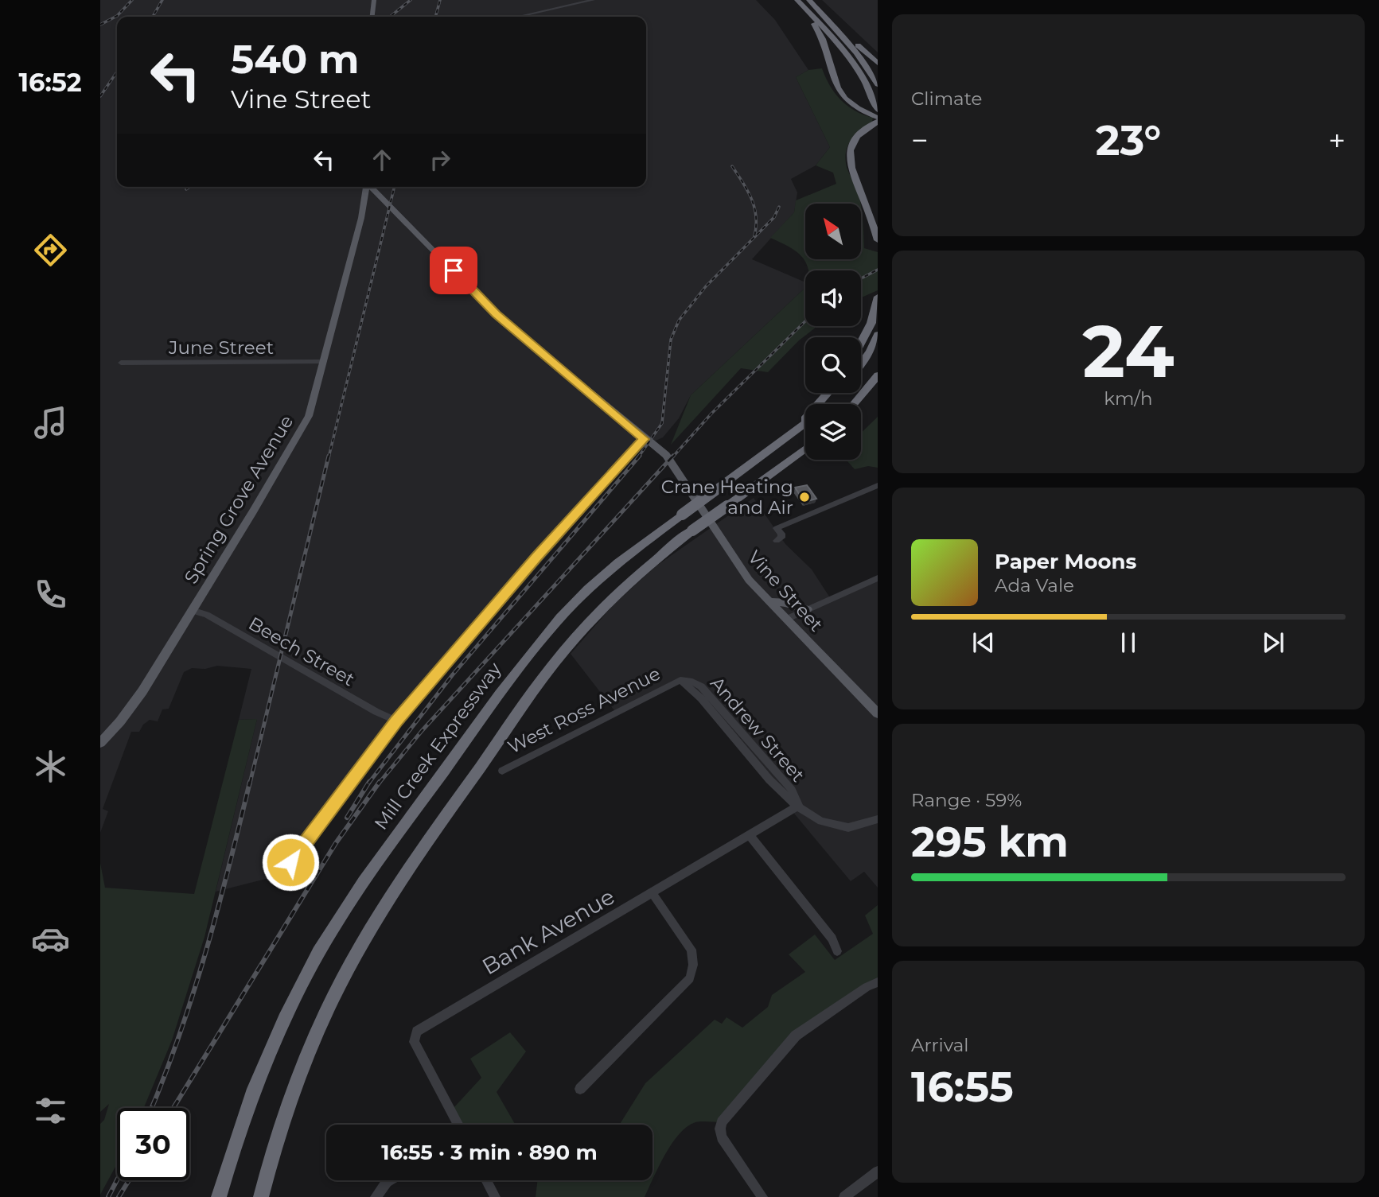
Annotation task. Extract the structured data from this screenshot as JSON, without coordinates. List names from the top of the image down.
{
  "streets": {
    "highway": ["Mill Creek Expressway"],
    "main road": ["Spring Grove Avenue", "Vine Street"],
    "street": [
      "June Street",
      "Beech Street",
      "West Ross Avenue",
      "Andrew Street",
      "Bank Avenue"
    ]
  },
  "crossings": [
    ["June Street", "Spring Grove Avenue"],
    ["Spring Grove Avenue", "Beech Street"],
    ["West Ross Avenue", "Andrew Street"],
    ["Andrew Street", "Bank Avenue"]
  ],
  "places": ["Crane Heating and Air"],
  "north": "top left",
  "page": {
    "tabs": "16:52",
    "tile": [
      "Climate",
      ["24", "km/h"],
      ["Range · 59%", "295 km"],
      ["Arrival", "16:55"]
    ],
    "turn": ["540 m", "Vine Street"],
    "heat": ["−", "23°", "+"],
    "song": ["Paper Moons", "Ada Vale"],
    "limit": "30",
    "trip": "16:55 · 3 min · 890 m"
  }
}
